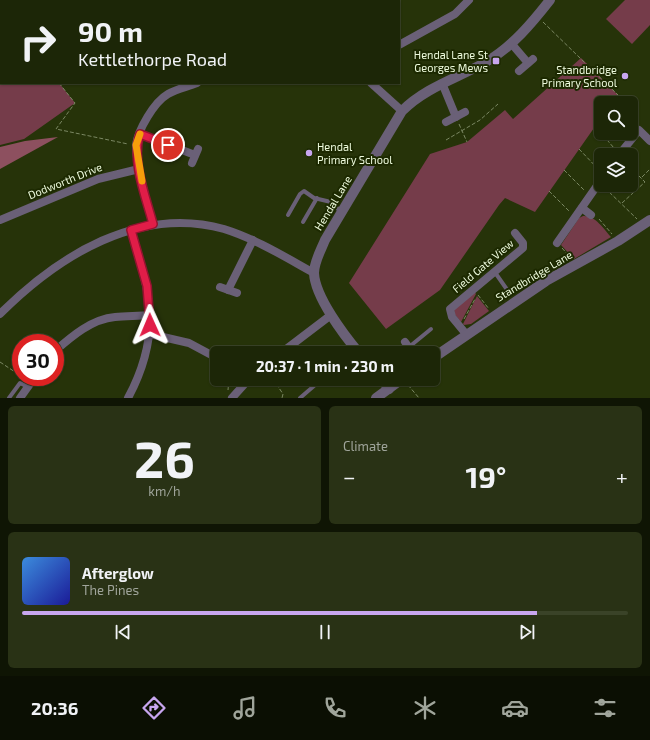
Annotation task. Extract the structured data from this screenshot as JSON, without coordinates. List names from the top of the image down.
{
  "streets": {
    "street": [
      "Dodworth Drive",
      "Hendal Lane",
      "Field Gate View",
      "Standbridge Lane"
    ]
  },
  "crossings": [
    ["Field Gate View", "Standbridge Lane"]
  ],
  "places": {
    "transit": ["Hendal Lane St Georges Mews"],
    "other": ["Standbridge Primary School", "Hendal Primary School"]
  },
  "page": {
    "turn": ["90 m", "Kettlethorpe Road"],
    "limit": "30",
    "trip": "20:37 · 1 min · 230 m",
    "tile": [
      ["26", "km/h"],
      "Climate"
    ],
    "heat": ["−", "19°", "+"],
    "song": ["Afterglow", "The Pines"],
    "tabs": "20:36"
  }
}
